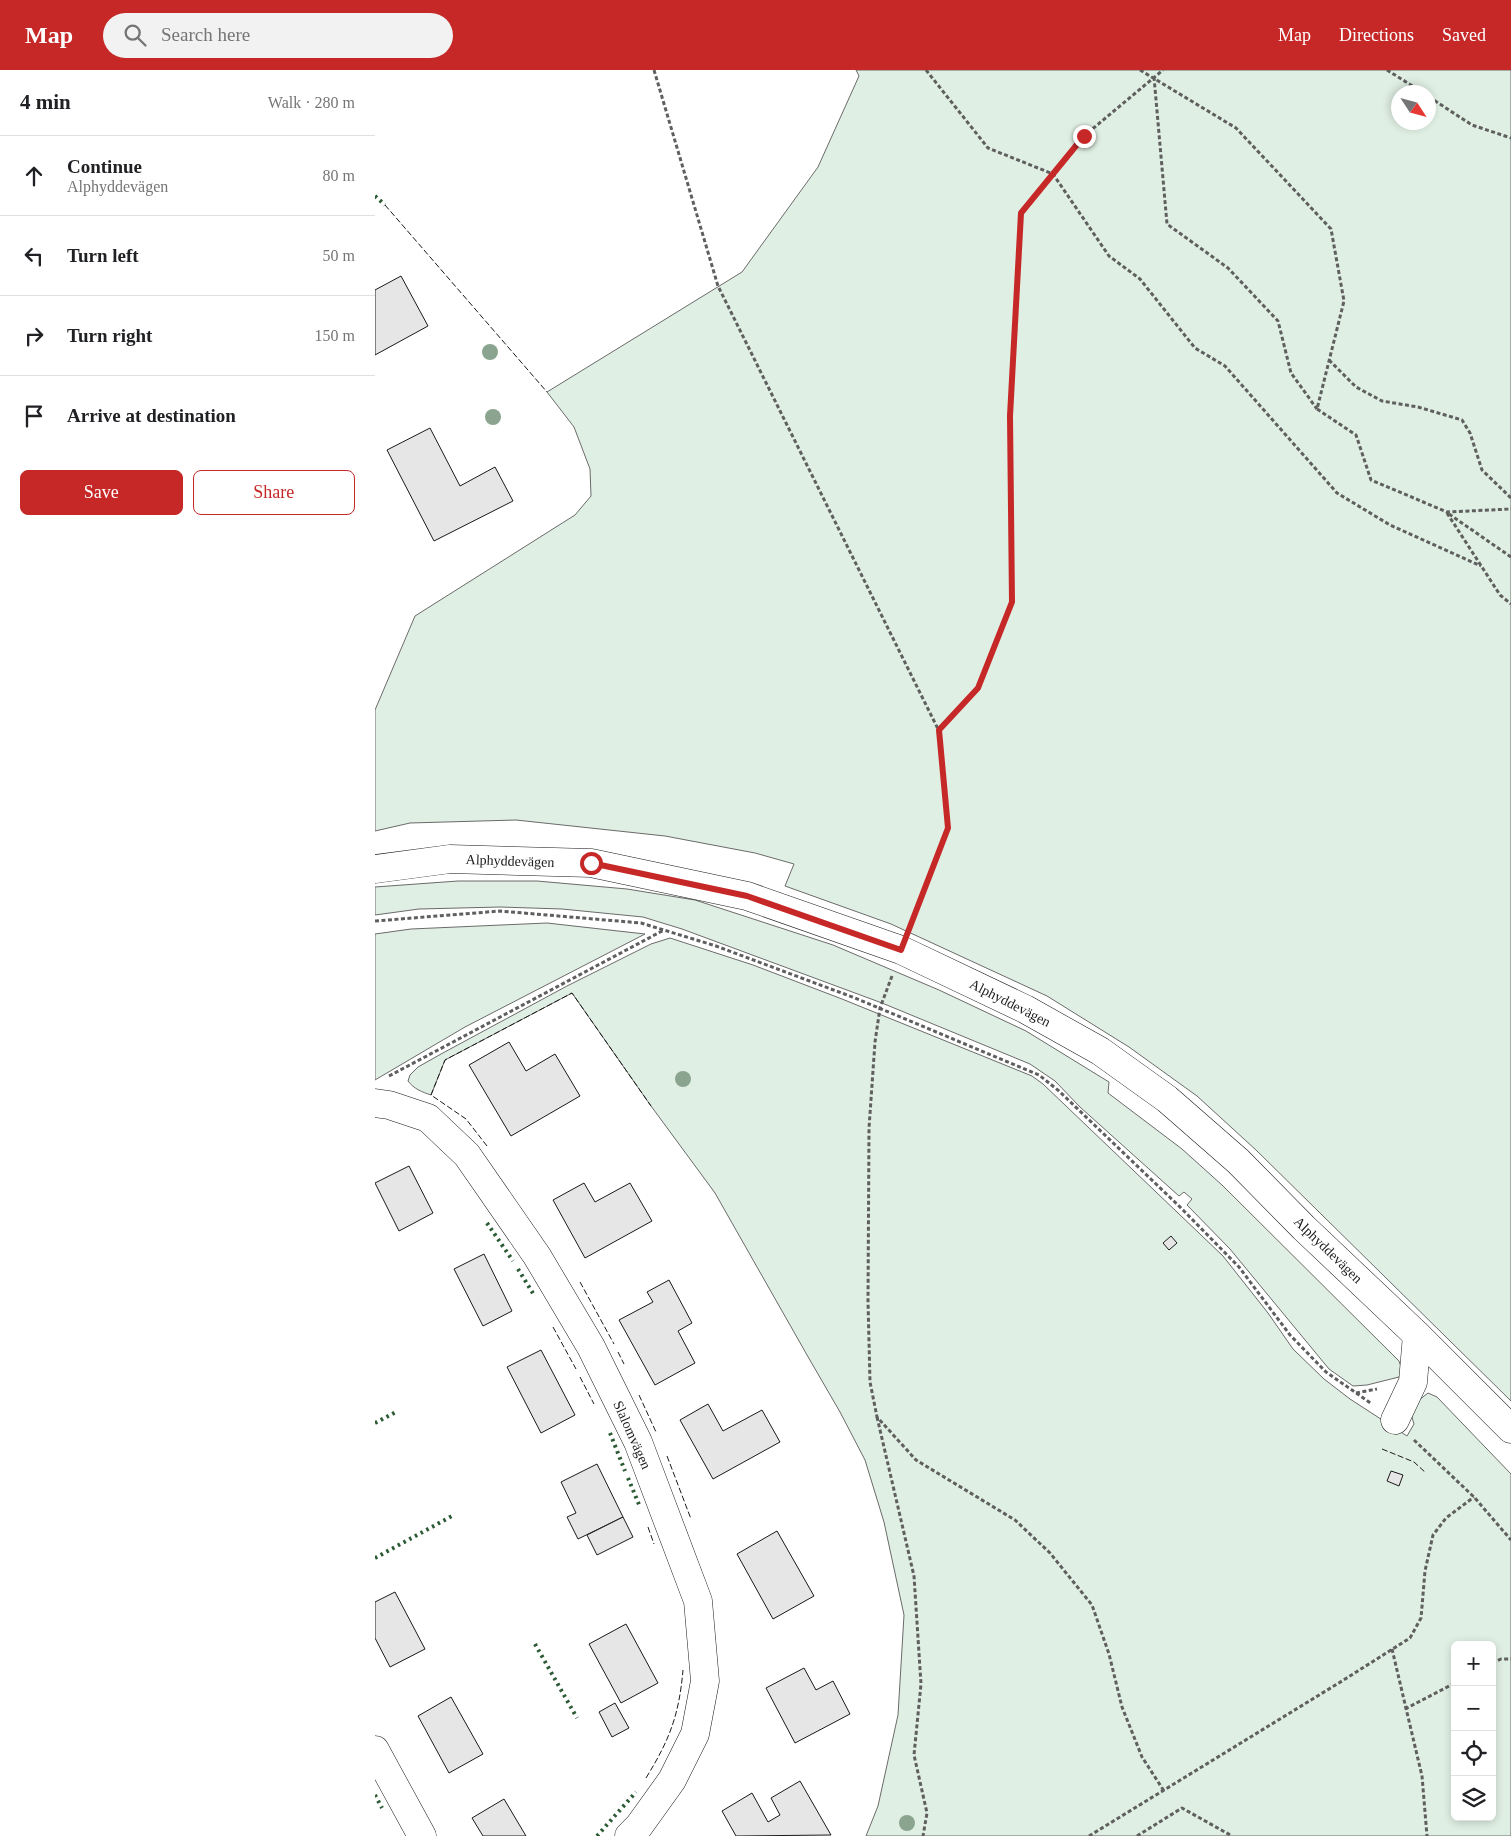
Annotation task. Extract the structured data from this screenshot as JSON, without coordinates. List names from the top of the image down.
{
  "streets": {
    "street": ["Alphyddevägen", "Slalomvägen"]
  },
  "north": "bottom right",
  "page": {
    "header": "Map",
    "search": "Search here",
    "nav": ["Map", "Directions", "Saved"],
    "heading": ["4 min", "Walk · 280 m"],
    "list": [
      ["Continue", "Alphyddevägen", "80 m"],
      ["Turn left", "50 m"],
      ["Turn right", "150 m"],
      "Arrive at destination"
    ],
    "buttons": ["Save", "Share"],
    "map_buttons": ["+", "−"]
  }
}
